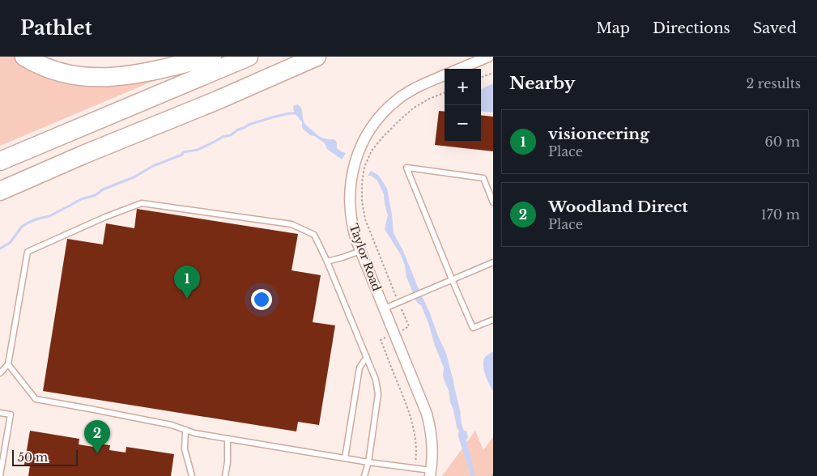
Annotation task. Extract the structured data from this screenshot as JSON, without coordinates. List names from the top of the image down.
{
  "streets": {
    "street": ["Taylor Road"]
  },
  "scale_bar": "50 m",
  "page": {
    "header": "Pathlet",
    "nav": ["Map", "Directions", "Saved"],
    "heading": ["Nearby", "2 results"],
    "map_buttons": ["+", "−"],
    "list": [
      {
        "mark": "1",
        "name": "visioneering",
        "note": "Place",
        "value": "60 m"
      },
      {
        "mark": "2",
        "name": "Woodland Direct",
        "note": "Place",
        "value": "170 m"
      }
    ],
    "pins": ["1", "2"],
    "scale": "50 m"
  }
}
